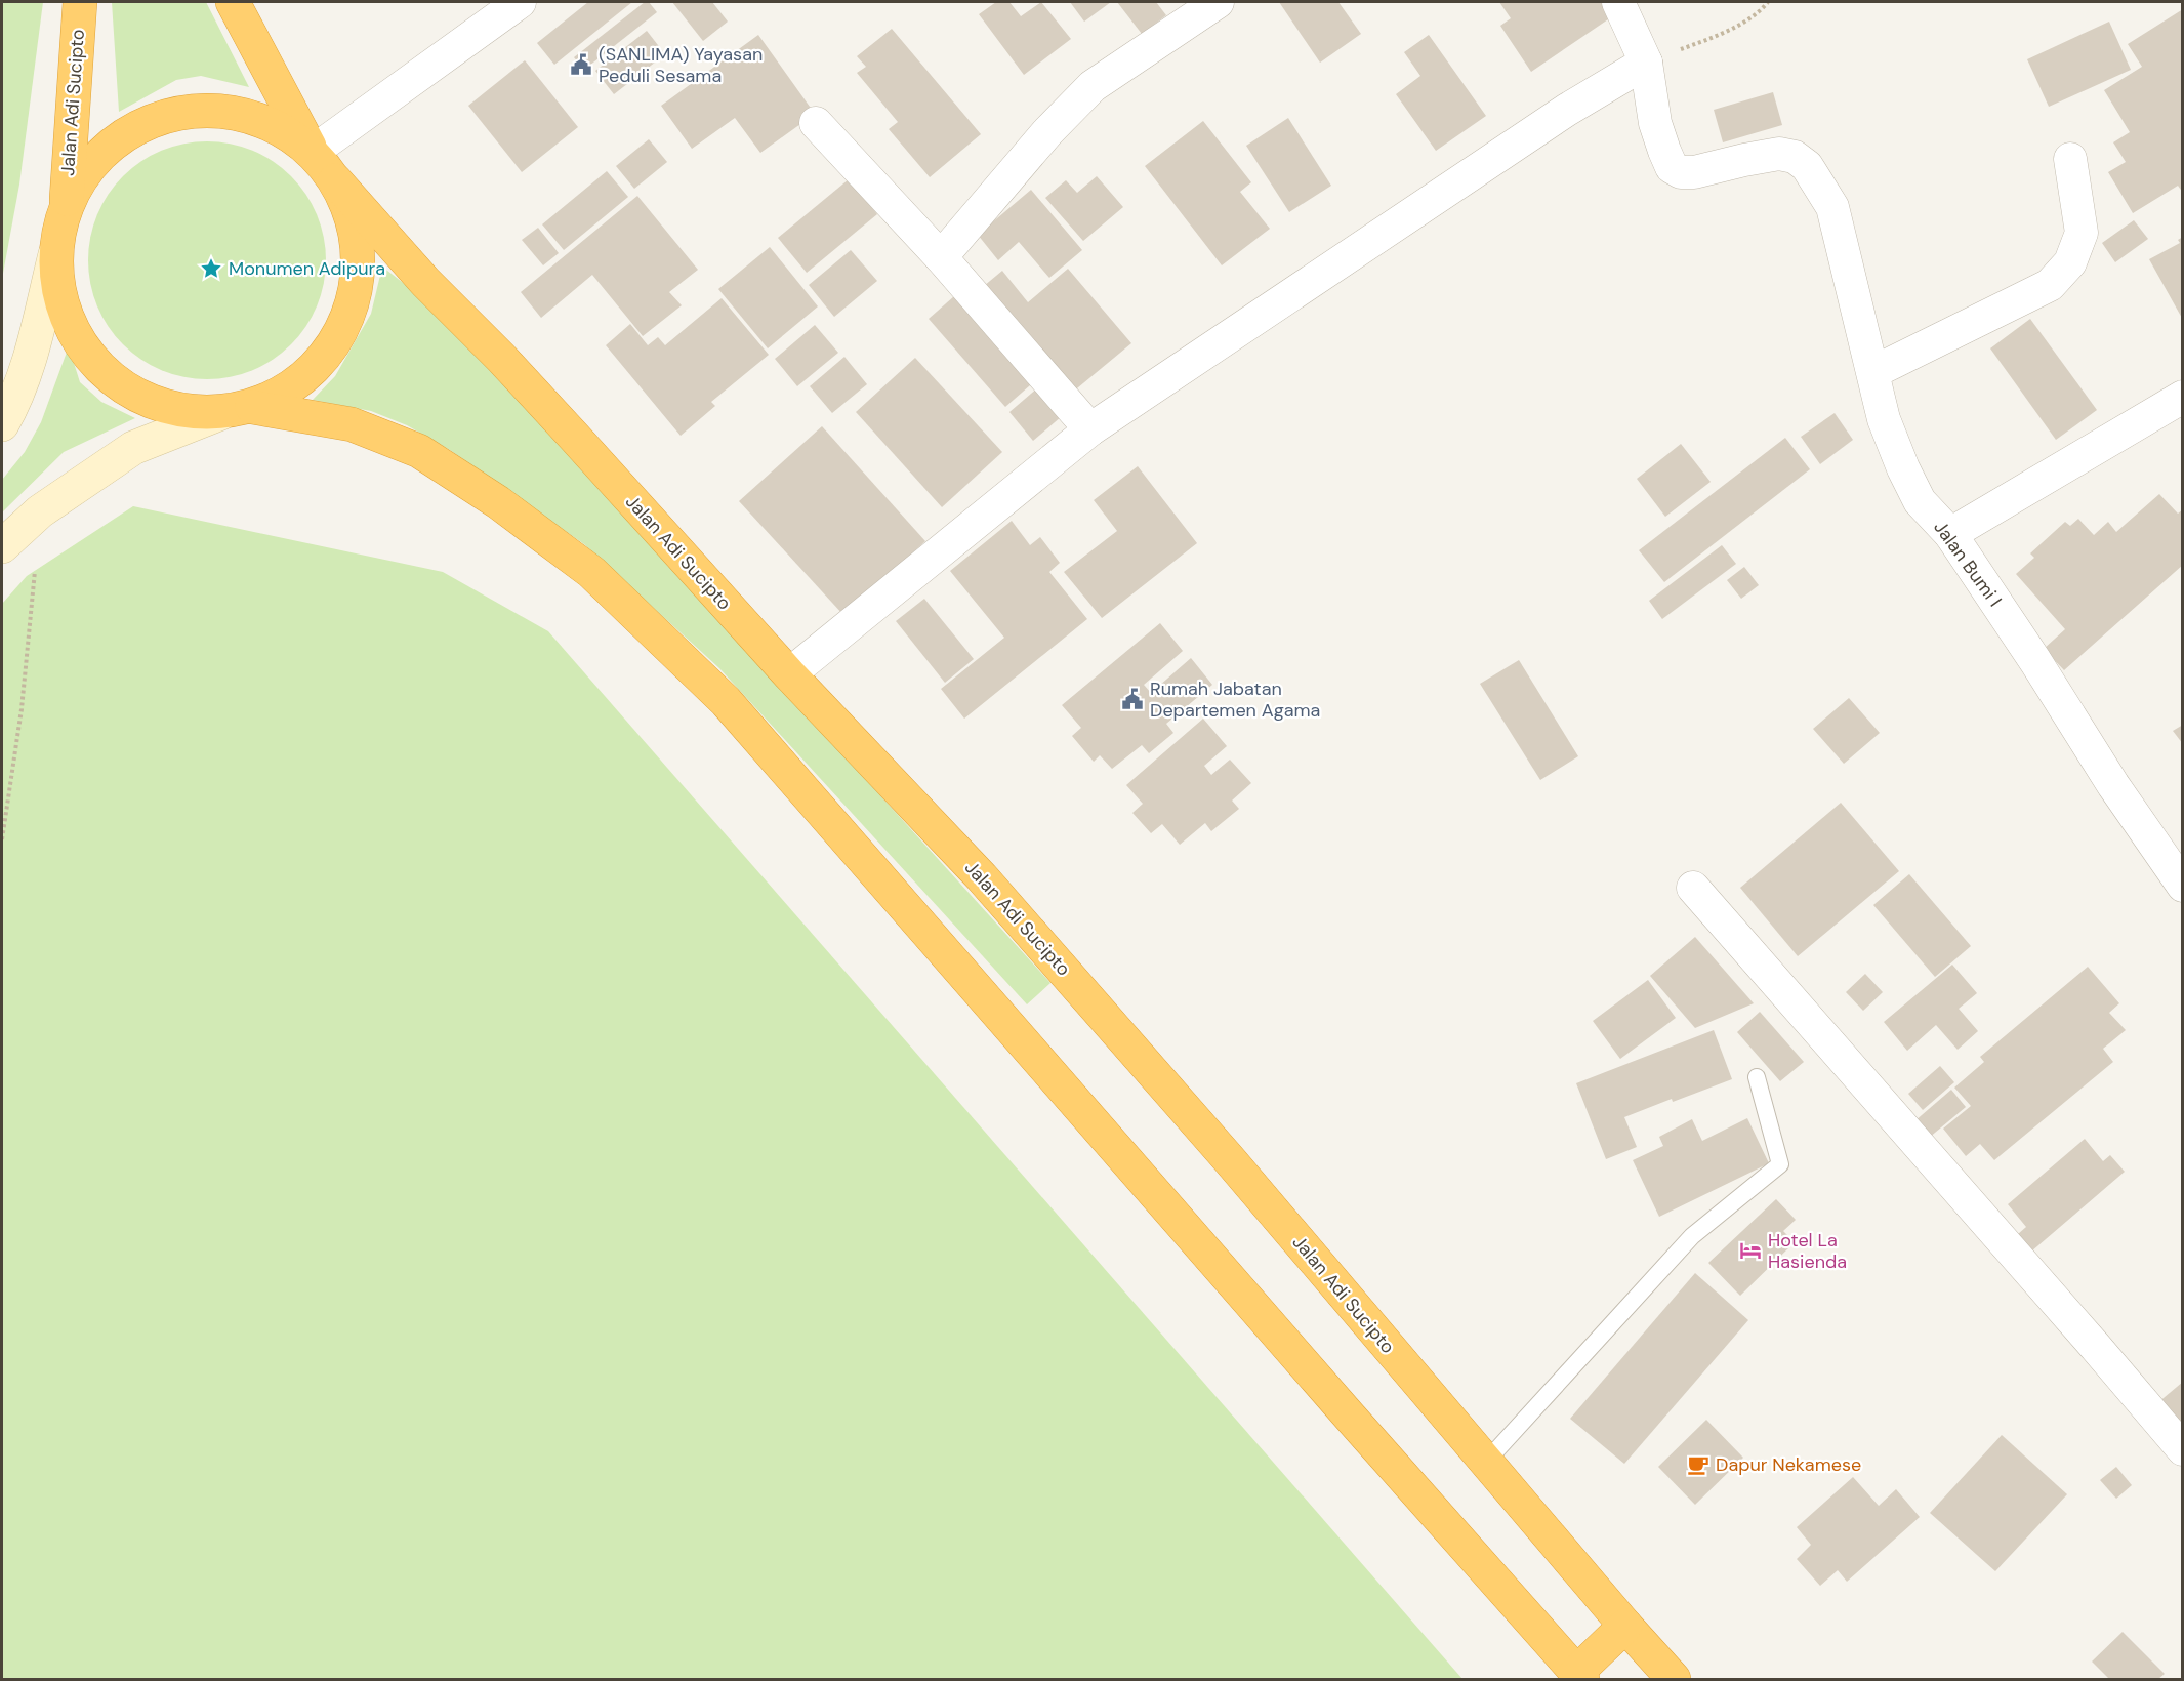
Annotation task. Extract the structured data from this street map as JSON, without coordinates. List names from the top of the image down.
{
  "streets": {
    "highway": ["Jalan Adi Sucipto"],
    "street": ["Jalan Bumi I"]
  },
  "places": {
    "public building": ["(SANLIMA) Yayasan Peduli Sesama", "Rumah Jabatan Departemen Agama"],
    "place": ["Monumen Adipura"],
    "hotel": ["Hotel La Hasienda"],
    "cafe": ["Dapur Nekamese"]
  }
}
